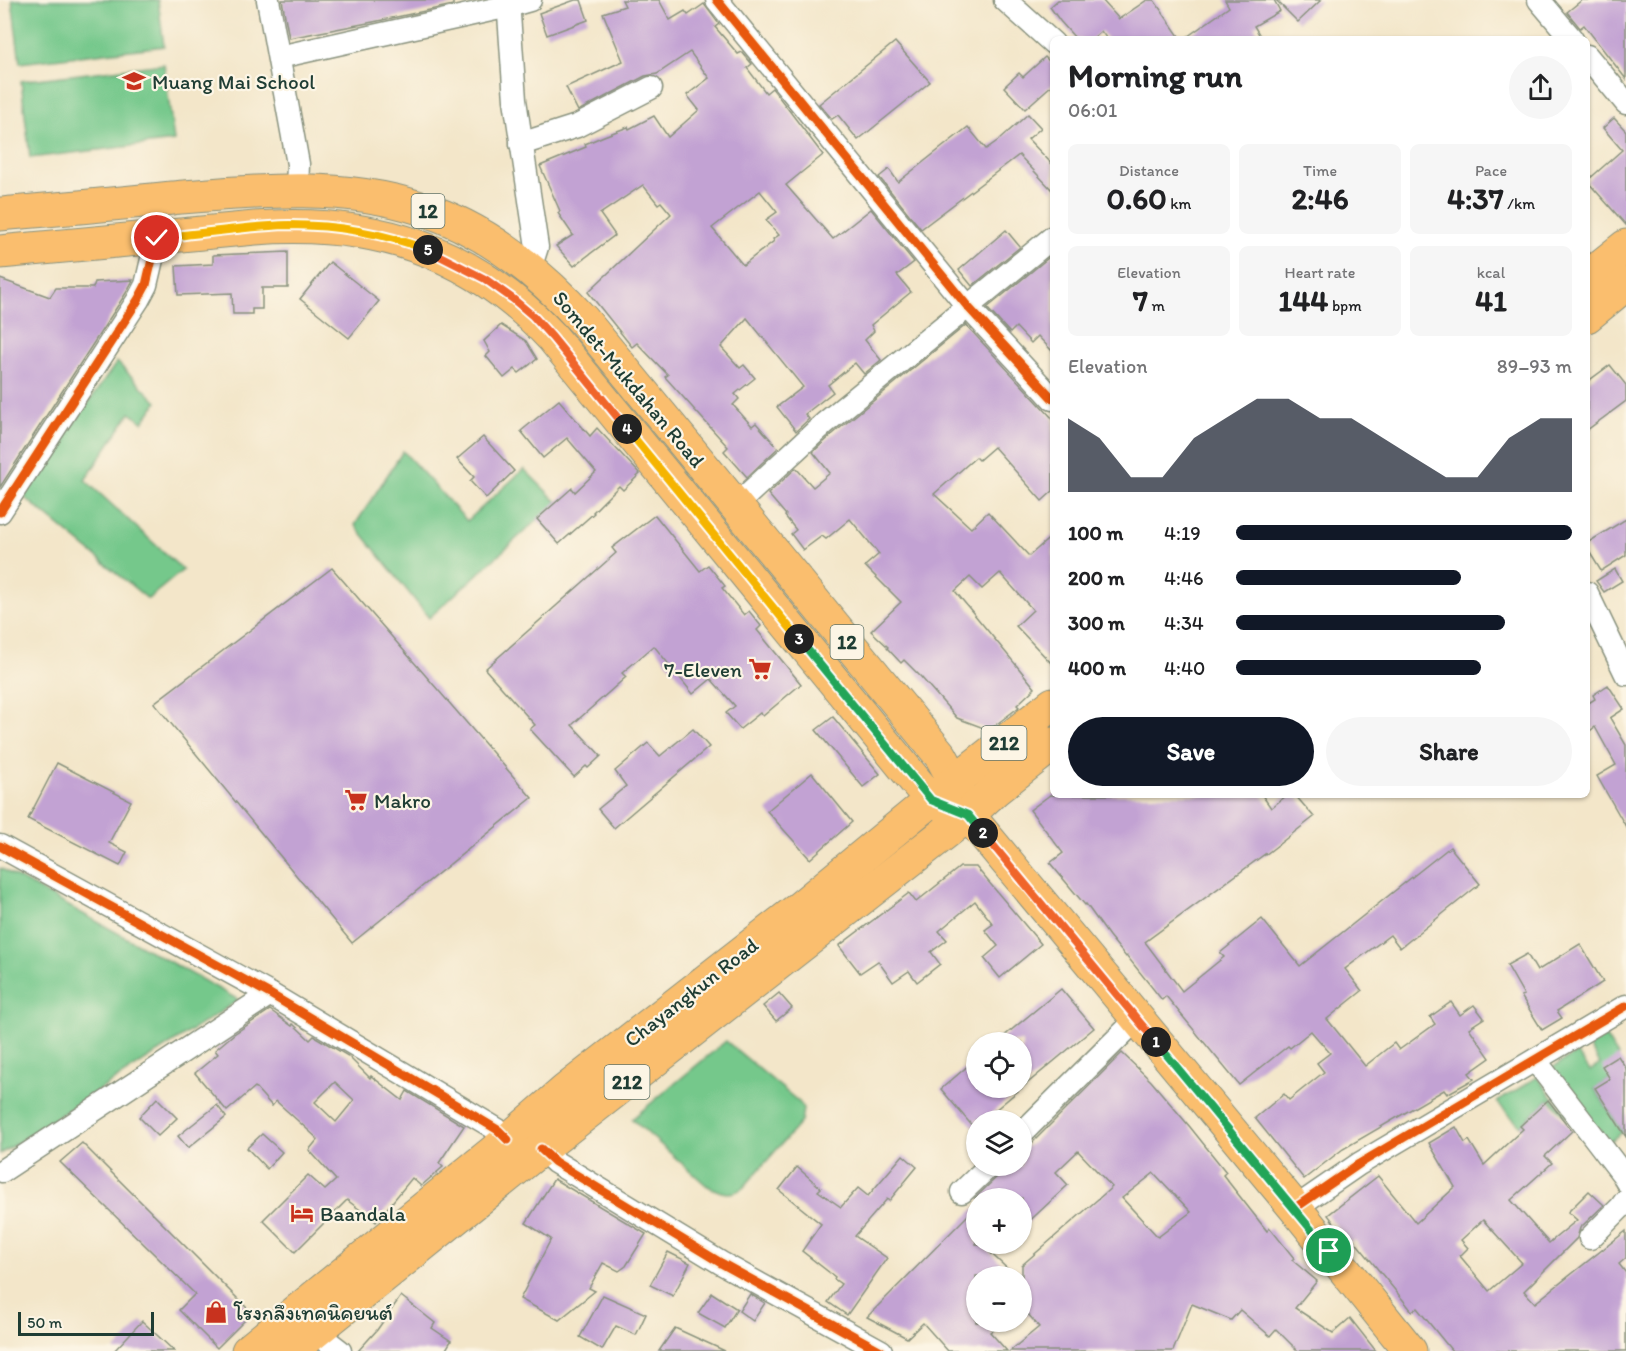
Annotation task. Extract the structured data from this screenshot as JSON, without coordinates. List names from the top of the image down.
{
  "streets": {
    "main road": [
      "12",
      "Somdet-Mukdahan Road",
      "212",
      "Chayangkun Road"
    ]
  },
  "crossings": [
    ["Somdet-Mukdahan Road", "Chayangkun Road"]
  ],
  "places": {
    "school or university": ["Muang Mai School"],
    "supermarket": ["7-Eleven", "Makro"],
    "hotel": ["Baandala"],
    "shop": ["โรงกลึงเทคนิคยนต์"]
  },
  "scale_bar": "50 m",
  "page": {
    "heading": ["Morning run", "06:01"],
    "stats": [
      ["Distance", "0.60 km"],
      ["Time", "2:46"],
      ["Pace", "4:37 /km"],
      ["Elevation", "7 m"],
      ["Heart rate", "144 bpm"],
      ["kcal", "41"]
    ],
    "pins": [
      "5",
      "4",
      "3",
      "2",
      "1"
    ],
    "chart": ["Elevation", "89–93 m"],
    "list": [
      {
        "name": "100 m",
        "note": "4:19"
      },
      {
        "name": "200 m",
        "note": "4:46"
      },
      {
        "name": "300 m",
        "note": "4:34"
      },
      {
        "name": "400 m",
        "note": "4:40"
      }
    ],
    "buttons": ["Save", "Share"],
    "map_buttons": ["+", "−"],
    "scale": "50 m"
  }
}
